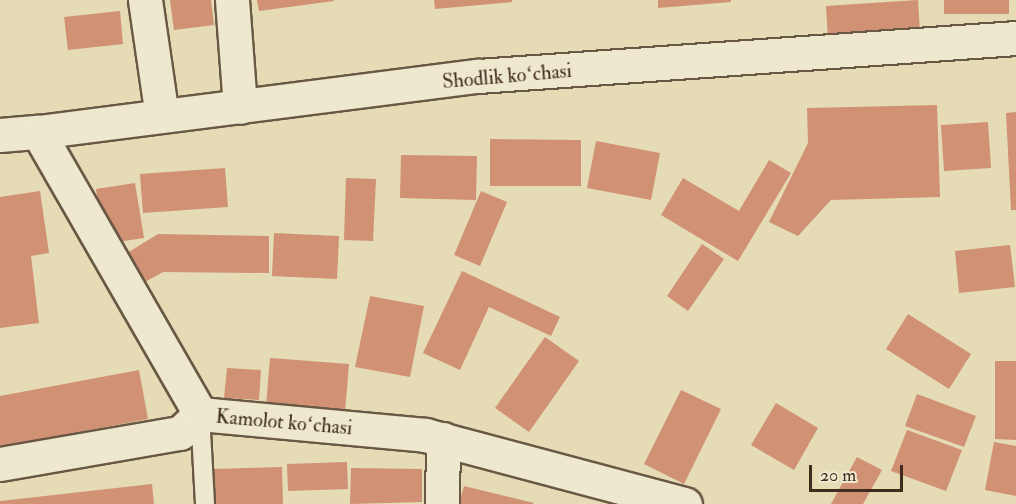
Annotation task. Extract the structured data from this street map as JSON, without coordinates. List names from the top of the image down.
{
  "streets": {
    "street": ["Shodlik koʻchasi", "Kamolot koʻchasi"]
  },
  "crossings": [
    ["Shodlik koʻchasi", "Kamolot koʻchasi"]
  ],
  "scale_bar": "20 m"
}
